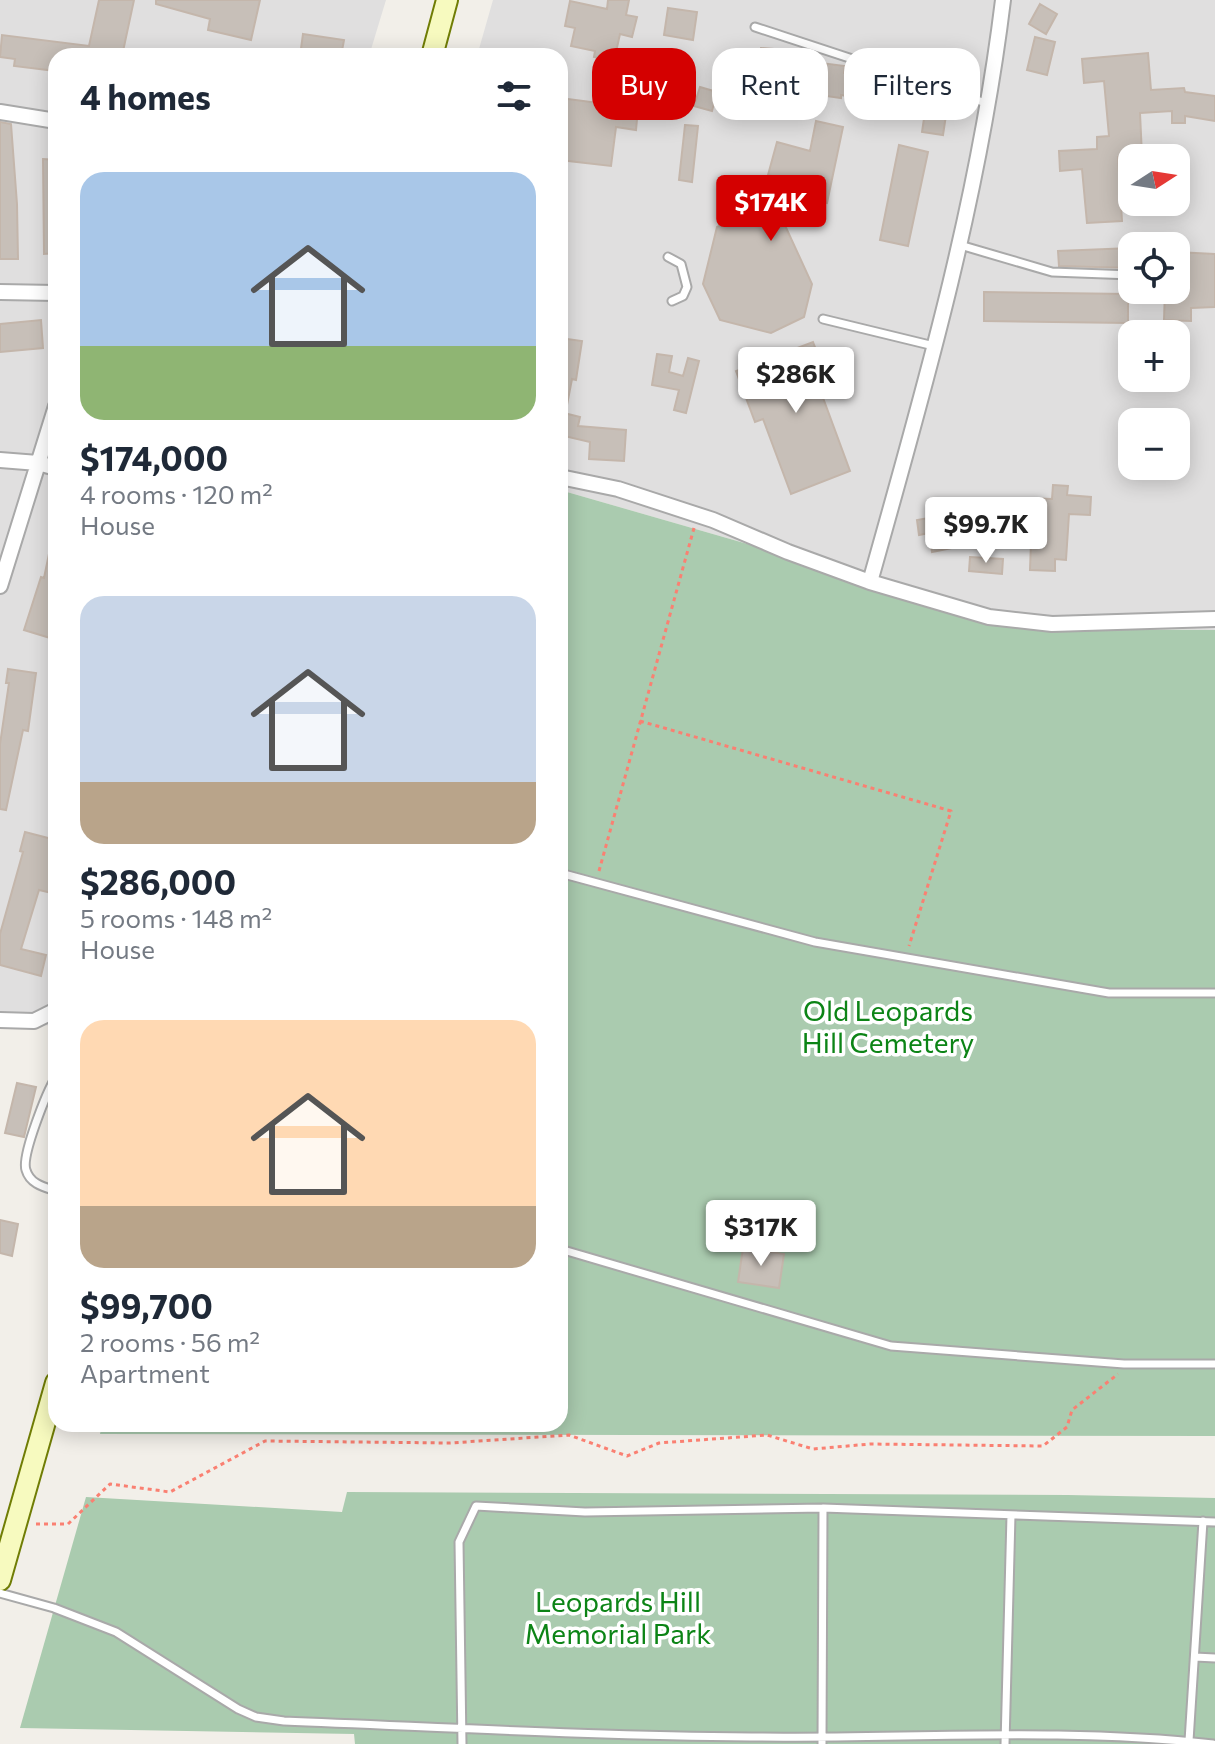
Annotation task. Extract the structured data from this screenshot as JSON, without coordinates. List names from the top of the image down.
{
  "parks": ["Old Leopards Hill Cemetery", "Leopards Hill Memorial Park"],
  "north": "right",
  "page": {
    "chip": ["Buy", "Rent", "Filters"],
    "heading": "4 homes",
    "map_buttons": ["+", "−"],
    "list": [
      {
        "name": "$174,000",
        "note": "4 rooms · 120 m² · House"
      },
      {
        "name": "$286,000",
        "note": "5 rooms · 148 m² · House"
      },
      {
        "name": "$99,700",
        "note": "2 rooms · 56 m² · Apartment"
      }
    ],
    "price": [
      "$174K",
      "$286K",
      "$99.7K",
      "$317K"
    ]
  }
}
